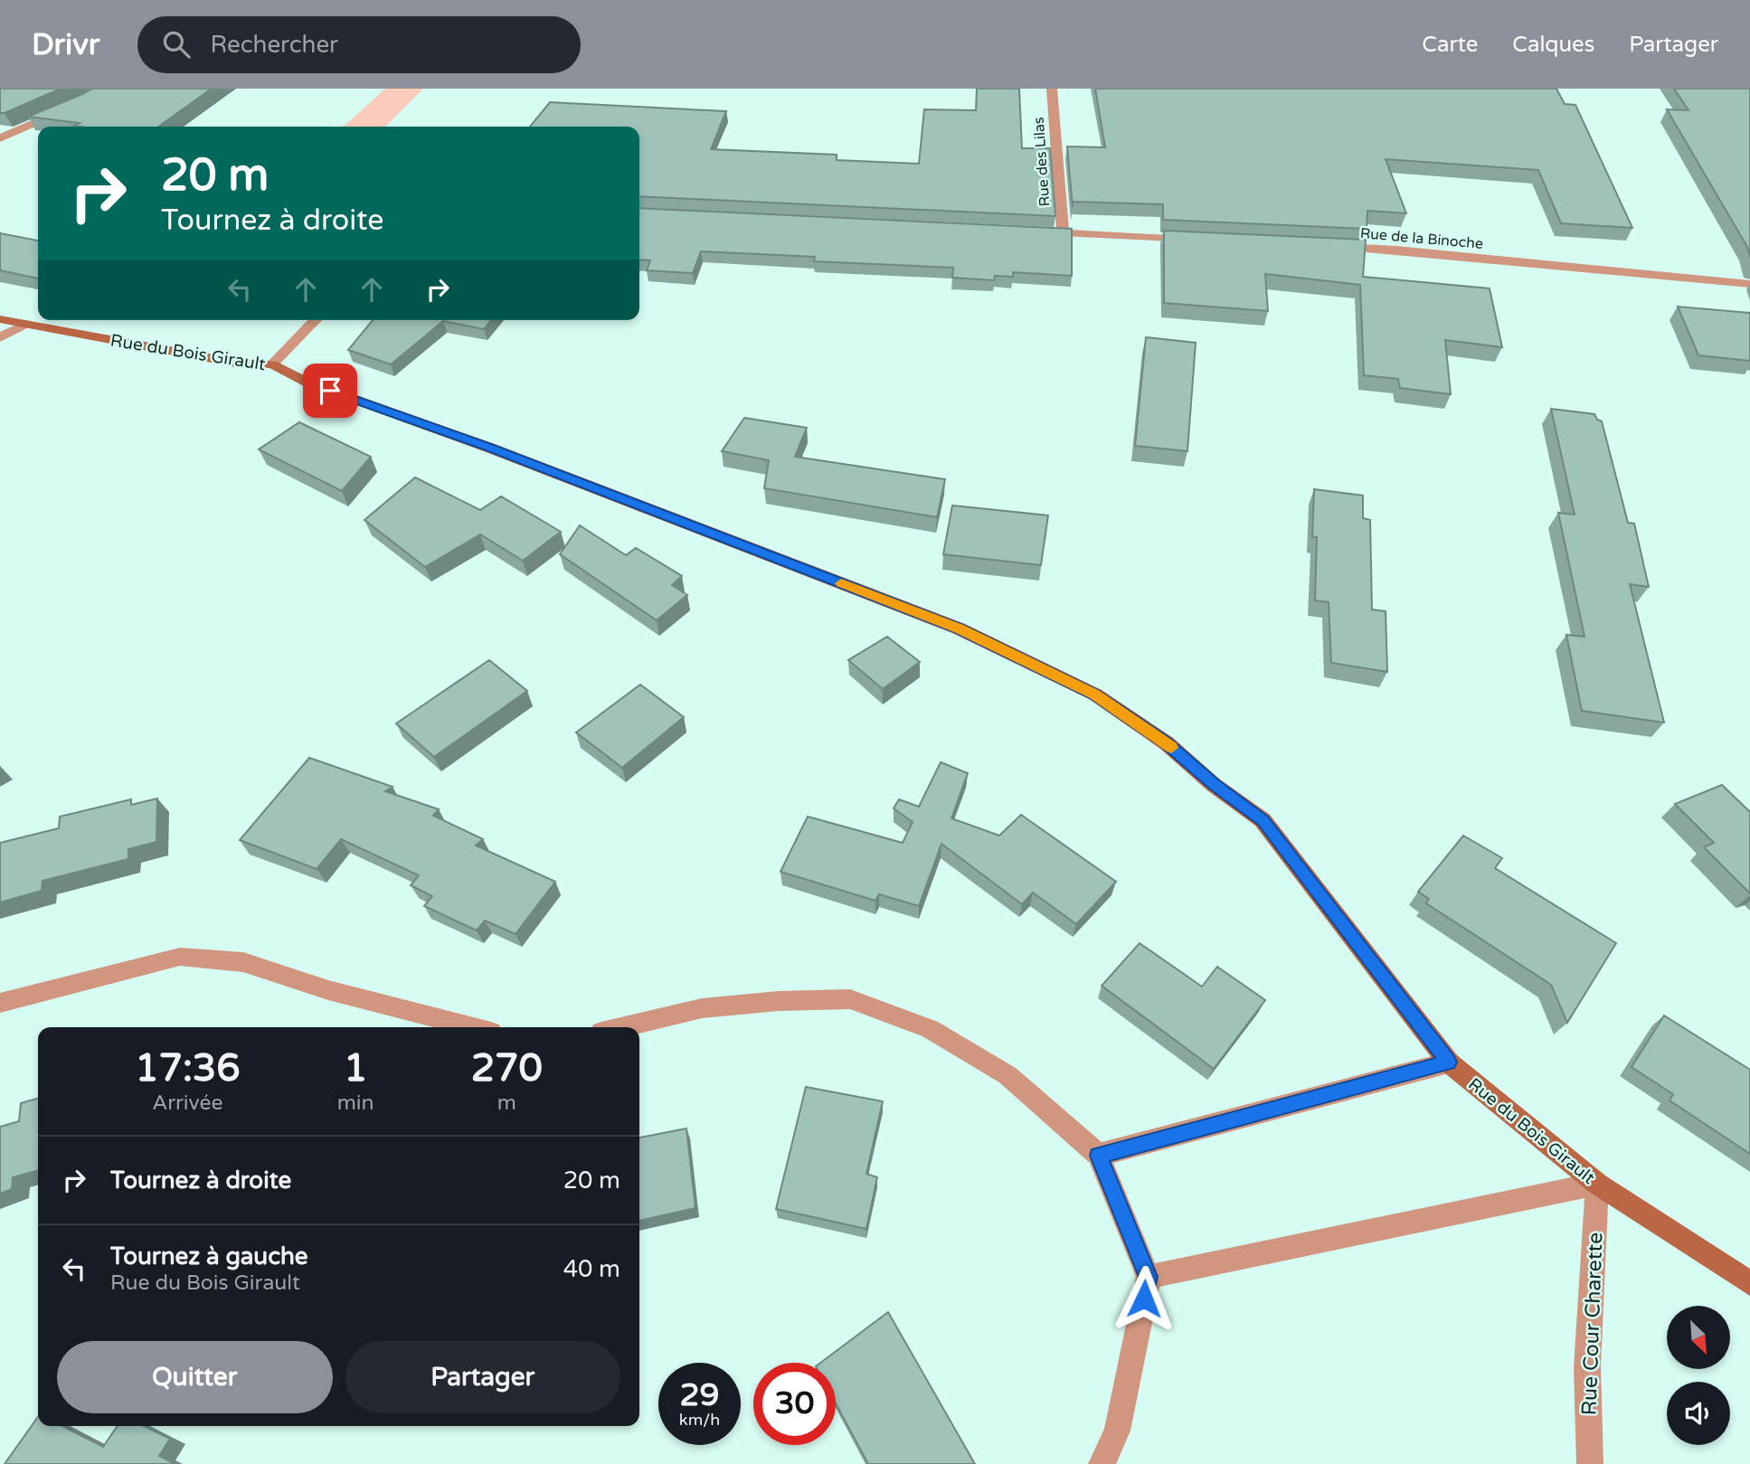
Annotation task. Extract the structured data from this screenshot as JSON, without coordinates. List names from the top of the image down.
{
  "streets": {
    "street": [
      "Rue des Lilas",
      "Rue de la Binoche",
      "Rue du Bois Girault",
      "Rue Cour Charette"
    ]
  },
  "crossings": [
    ["Rue du Bois Girault", "Rue Cour Charette"]
  ],
  "north": "bottom right",
  "page": {
    "header": "Drivr",
    "search": "Rechercher",
    "nav": ["Carte", "Calques", "Partager"],
    "turn": ["20 m", "Tournez à droite"],
    "eta": [
      "17:36",
      "Arrivée",
      "1",
      "min",
      "270",
      "m"
    ],
    "list": [
      {
        "name": "Tournez à droite",
        "value": "20 m"
      },
      {
        "name": "Tournez à gauche",
        "note": "Rue du Bois Girault",
        "value": "40 m"
      }
    ],
    "buttons": ["Quitter", "Partager"],
    "speed": "29 km/h",
    "limit": "30"
  }
}
